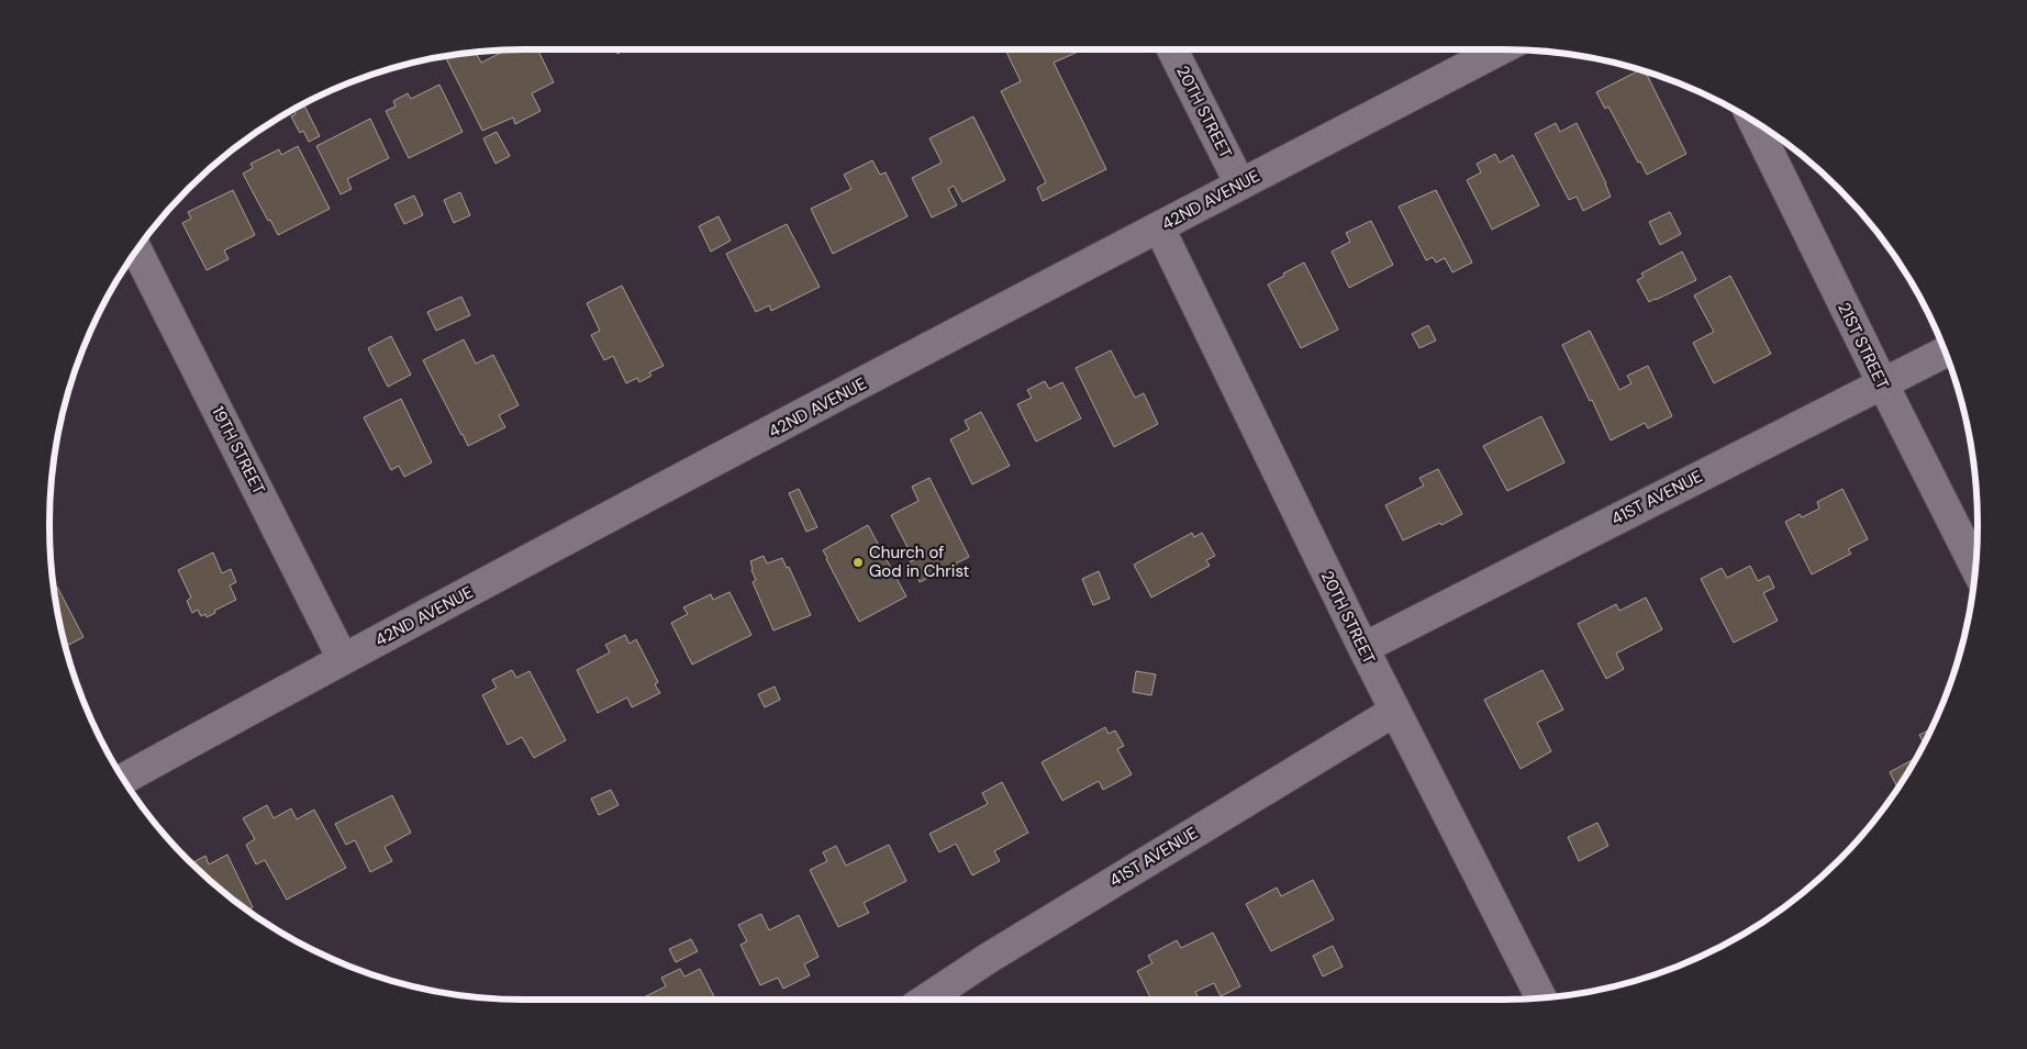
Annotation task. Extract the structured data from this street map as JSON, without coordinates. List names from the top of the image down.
{
  "streets": {
    "street": [
      "20TH STREET",
      "42ND AVENUE",
      "21ST STREET",
      "19TH STREET",
      "41ST AVENUE"
    ]
  },
  "crossings": [
    ["20TH STREET", "42ND AVENUE"],
    ["20TH STREET", "41ST AVENUE"],
    ["42ND AVENUE", "19TH STREET"],
    ["21ST STREET", "41ST AVENUE"]
  ],
  "places": ["Church of God in Christ"]
}
